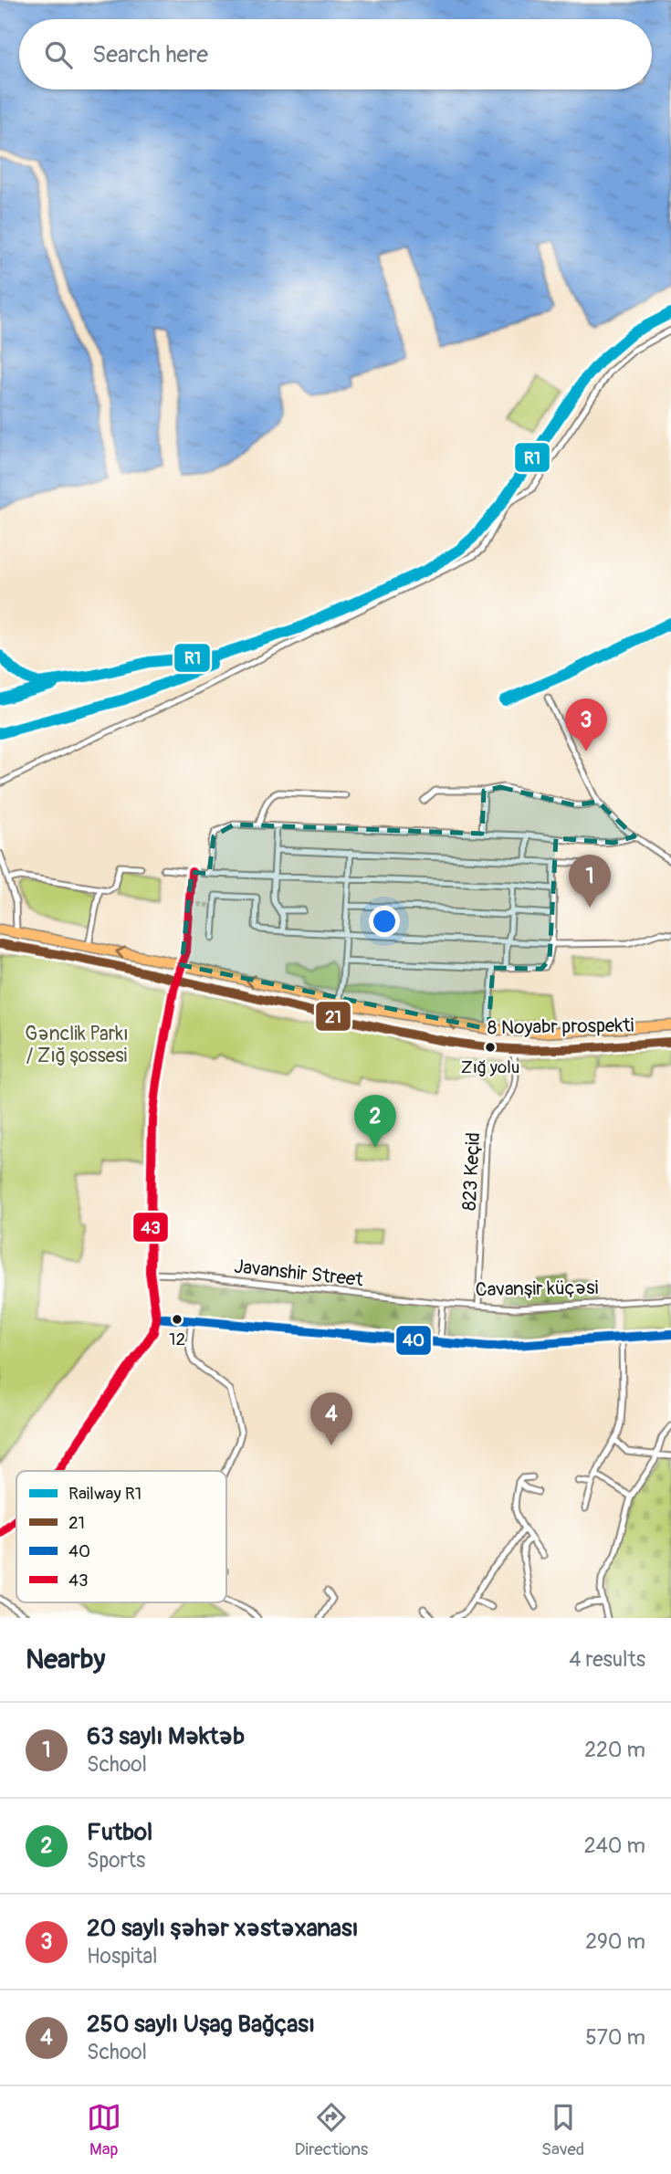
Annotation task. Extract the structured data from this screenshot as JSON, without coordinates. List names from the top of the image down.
{
  "streets": {
    "highway": ["8 Noyabr prospekti"],
    "street": ["823 Keçid", "Javanshir Street", "Cavanşir küçəsi"]
  },
  "crossings": [
    ["8 Noyabr prospekti", "823 Keçid"],
    ["823 Keçid", "Cavanşir küçəsi"],
    ["Javanshir Street", "Cavanşir küçəsi"]
  ],
  "parks": ["Gənclik Parkı / Zığ şossesi"],
  "places": ["Zığ yolu", "12"],
  "lines": [
    "rail line R1",
    "transit line 43",
    "transit line 21",
    "transit line 40"
  ],
  "legend": [
    "Railway R1",
    "21",
    "40",
    "43"
  ],
  "page": {
    "search": "Search here",
    "pins": [
      "3",
      "1",
      "2",
      "4"
    ],
    "heading": ["Nearby", "4 results"],
    "list": [
      {
        "mark": "1",
        "name": "63 saylı Məktəb",
        "note": "School",
        "value": "220 m"
      },
      {
        "mark": "2",
        "name": "Futbol",
        "note": "Sports",
        "value": "240 m"
      },
      {
        "mark": "3",
        "name": "20 saylı şəhər xəstəxanası",
        "note": "Hospital",
        "value": "290 m"
      },
      {
        "mark": "4",
        "name": "250 saylı Uşag Bağçası",
        "note": "School",
        "value": "570 m"
      }
    ],
    "nav": ["Map", "Directions", "Saved"]
  }
}
